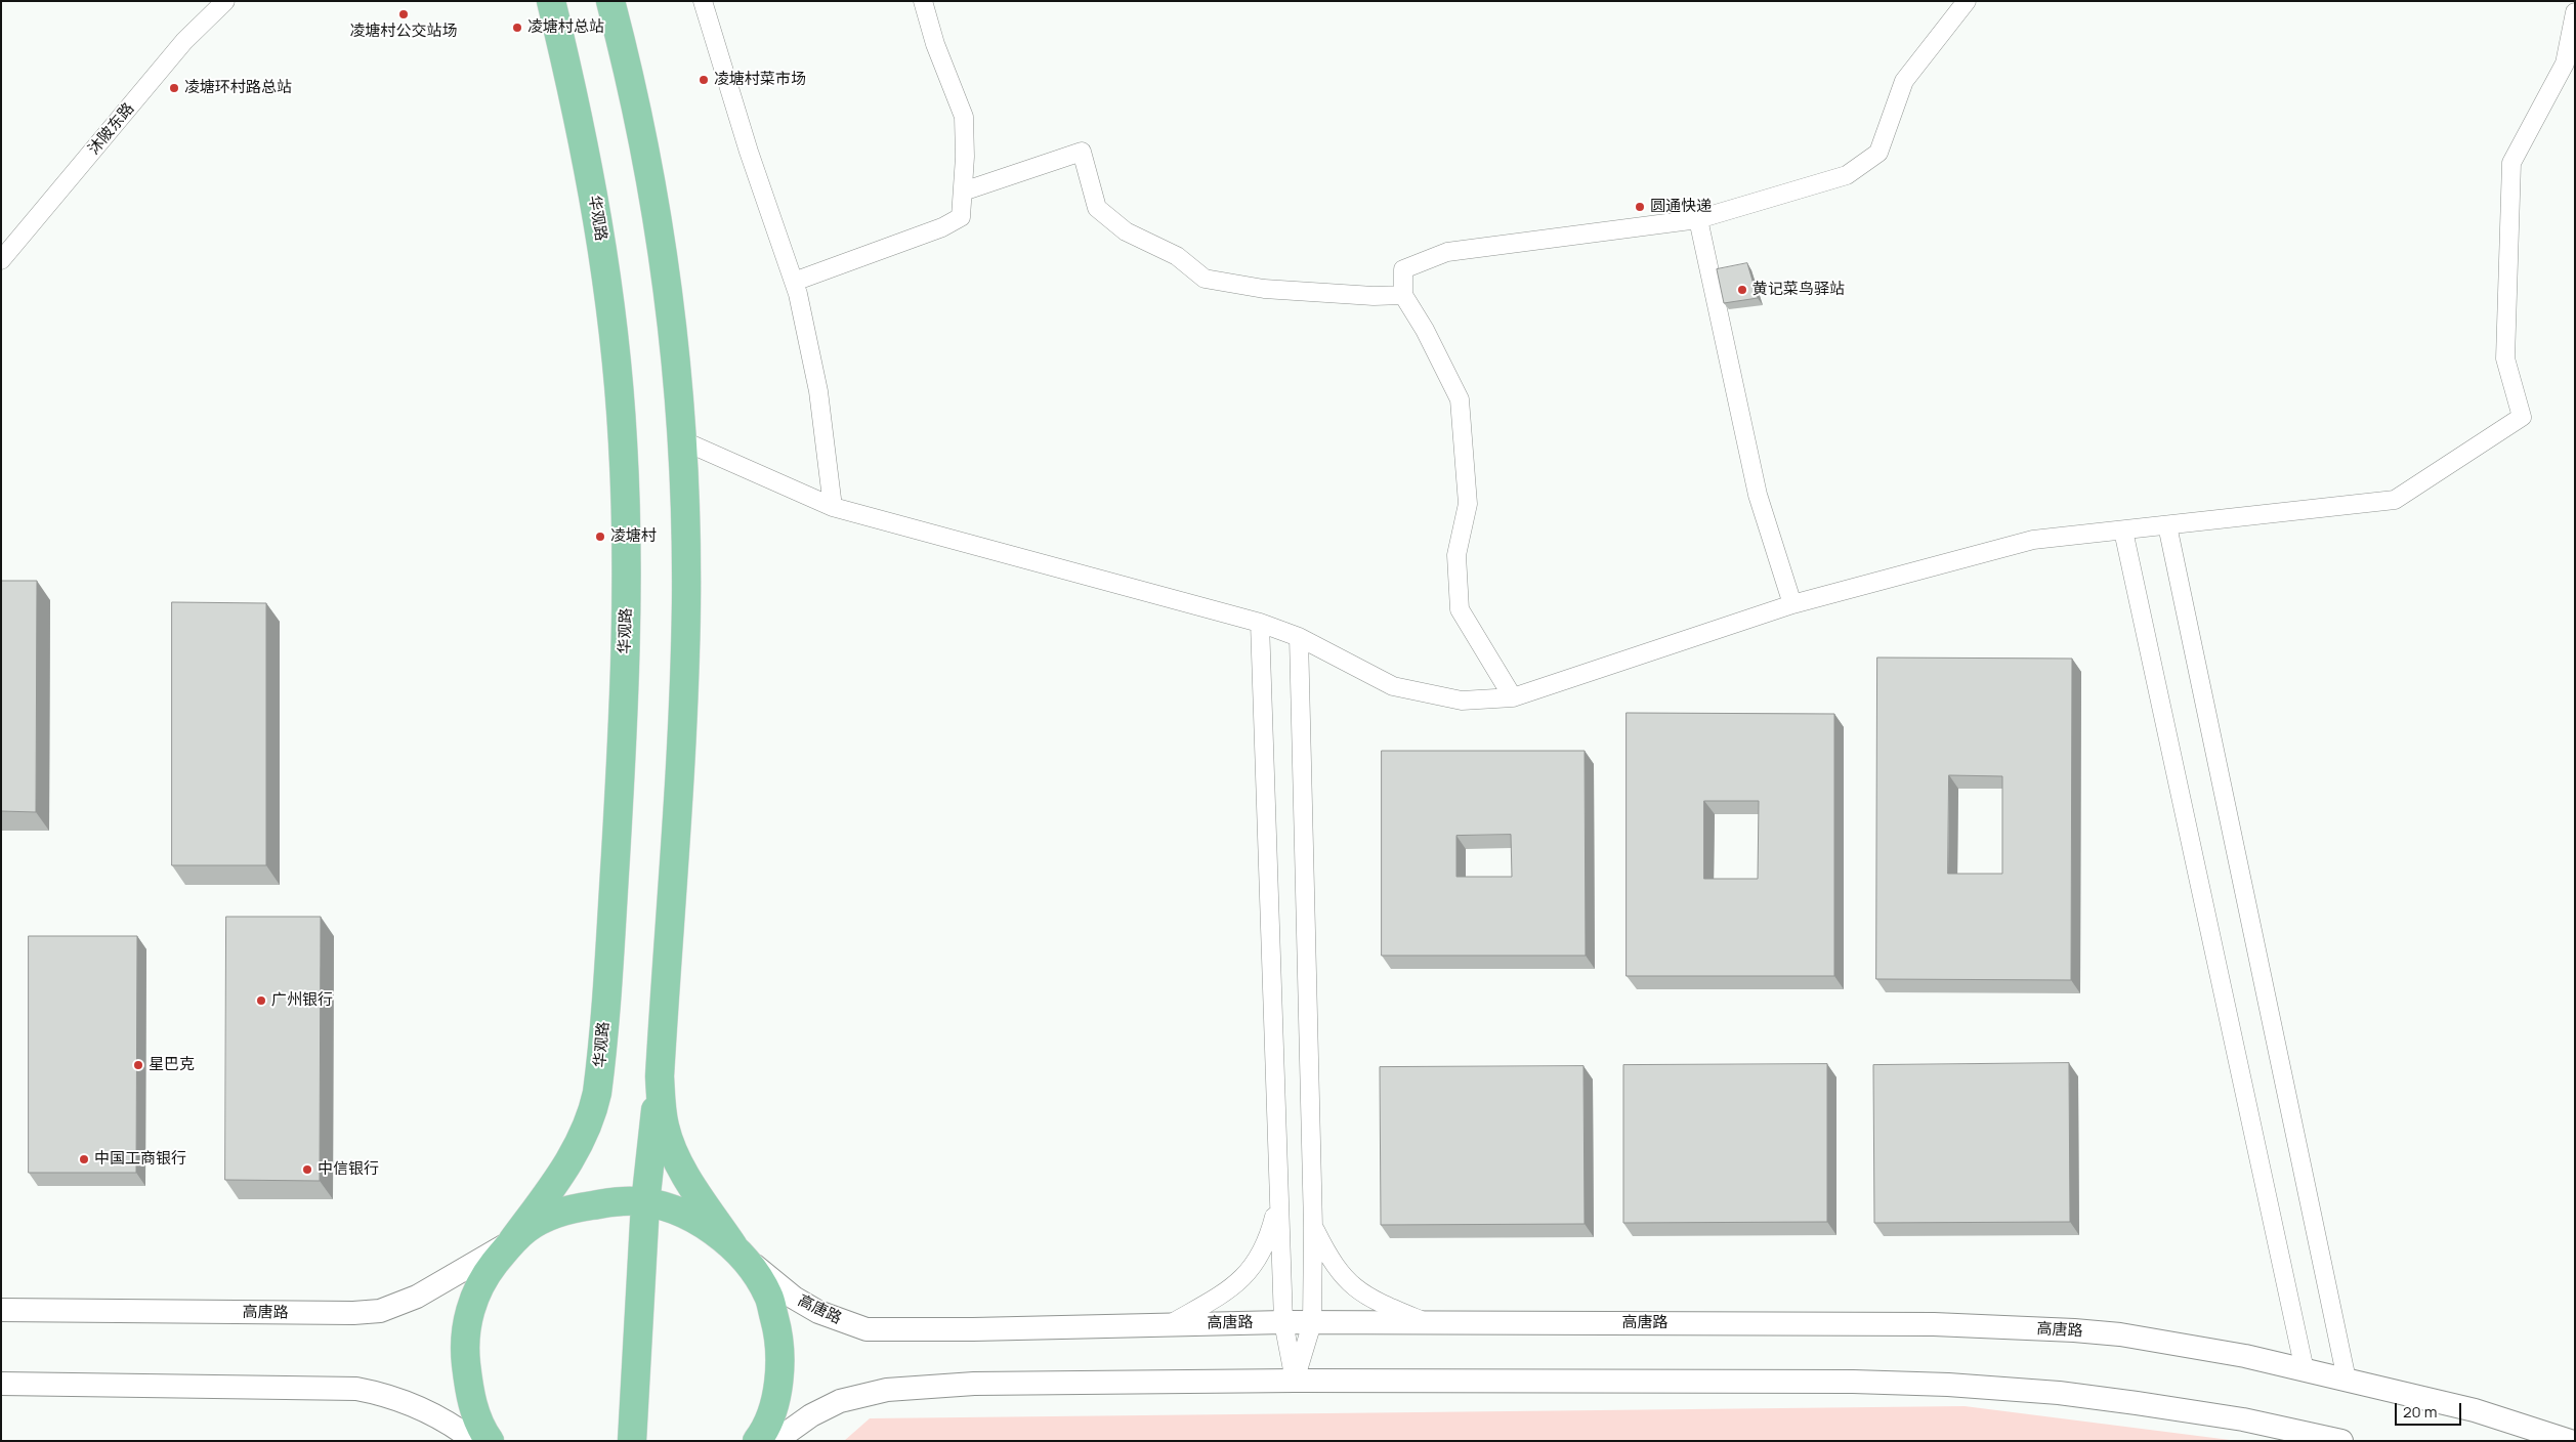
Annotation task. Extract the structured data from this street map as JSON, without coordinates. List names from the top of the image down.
{
  "streets": {
    "main road": ["华观路"],
    "street": ["沐陂东路", "高唐路"]
  },
  "crossings": [
    ["华观路", "高唐路"]
  ],
  "places": [
    "凌塘村公交站场",
    "凌塘村总站",
    "凌塘村菜市场",
    "凌塘环村路总站",
    "圆通快递",
    "黄记菜鸟驿站",
    "凌塘村",
    "广州银行",
    "星巴克",
    "中国工商银行",
    "中信银行"
  ],
  "scale_bar": "20 m"
}
